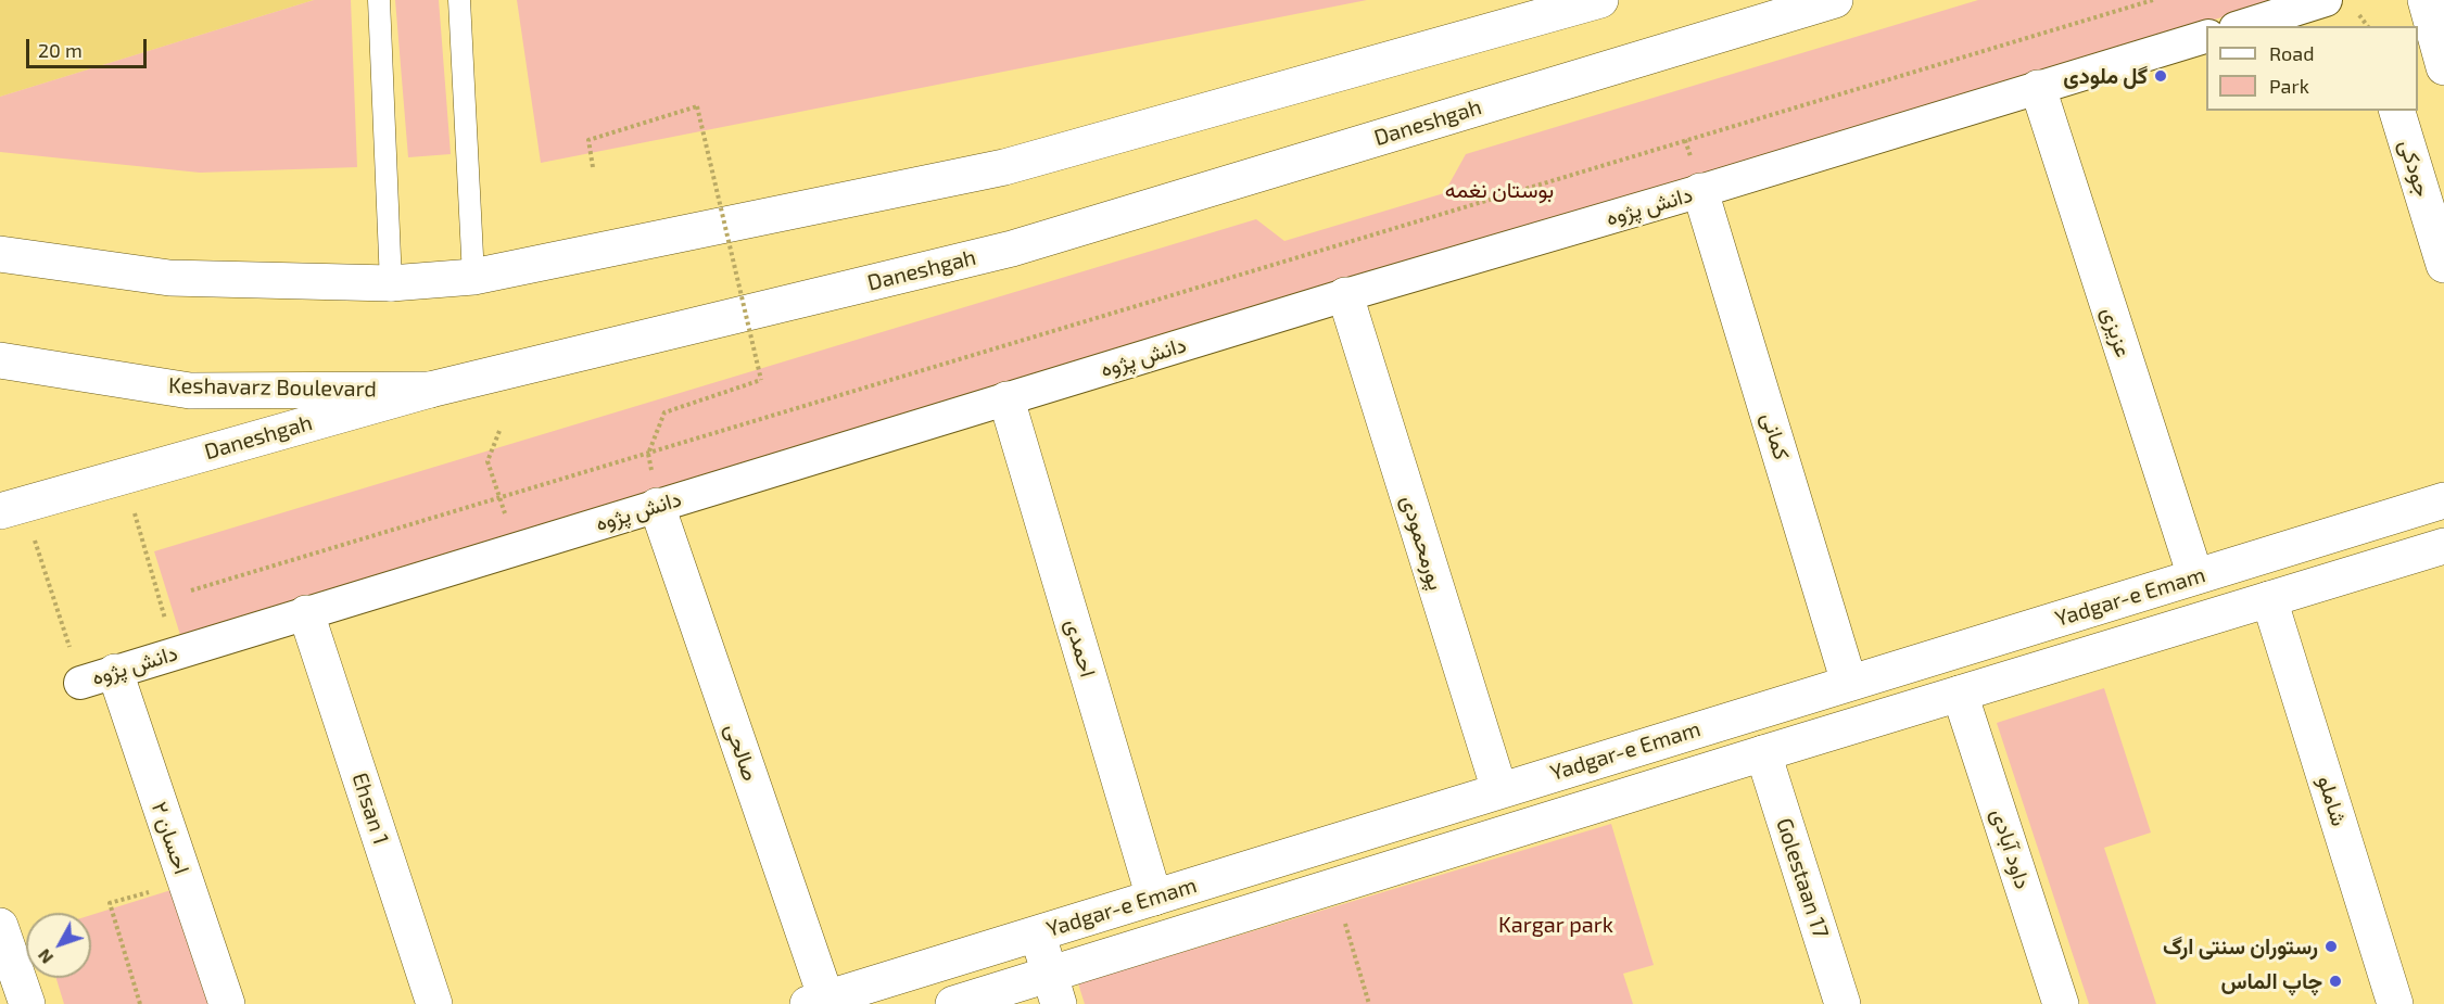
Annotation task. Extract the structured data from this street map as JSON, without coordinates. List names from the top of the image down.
{
  "streets": {
    "street": [
      "Daneshgah",
      "جودکی",
      "دانش پژوه",
      "عزیزی",
      "Keshavarz Boulevard",
      "کمانی",
      "پورمحمودی",
      "Yadgar-e Emam",
      "احمدی",
      "صالحی",
      "شاملو",
      "Ehsan 1",
      "احسان ۲",
      "داود آبادی",
      "Golestaan 17"
    ]
  },
  "crossings": [
    ["Daneshgah", "Keshavarz Boulevard"],
    ["دانش پژوه", "عزیزی"],
    ["دانش پژوه", "کمانی"],
    ["دانش پژوه", "پورمحمودی"],
    ["دانش پژوه", "احمدی"],
    ["دانش پژوه", "صالحی"],
    ["دانش پژوه", "Ehsan 1"],
    ["دانش پژوه", "احسان ۲"],
    ["عزیزی", "Yadgar-e Emam"],
    ["کمانی", "Yadgar-e Emam"],
    ["پورمحمودی", "Yadgar-e Emam"],
    ["Yadgar-e Emam", "احمدی"],
    ["Yadgar-e Emam", "صالحی"],
    ["Yadgar-e Emam", "شاملو"],
    ["Yadgar-e Emam", "داود آبادی"],
    ["Yadgar-e Emam", "Golestaan 17"]
  ],
  "parks": ["بوستان نغمه", "Kargar park"],
  "places": ["گل ملودی", "رستوران سنتی ارگ", "چاپ الماس"],
  "legend": ["Road", "Park"],
  "scale_bar": "20 m",
  "north": "bottom left"
}
